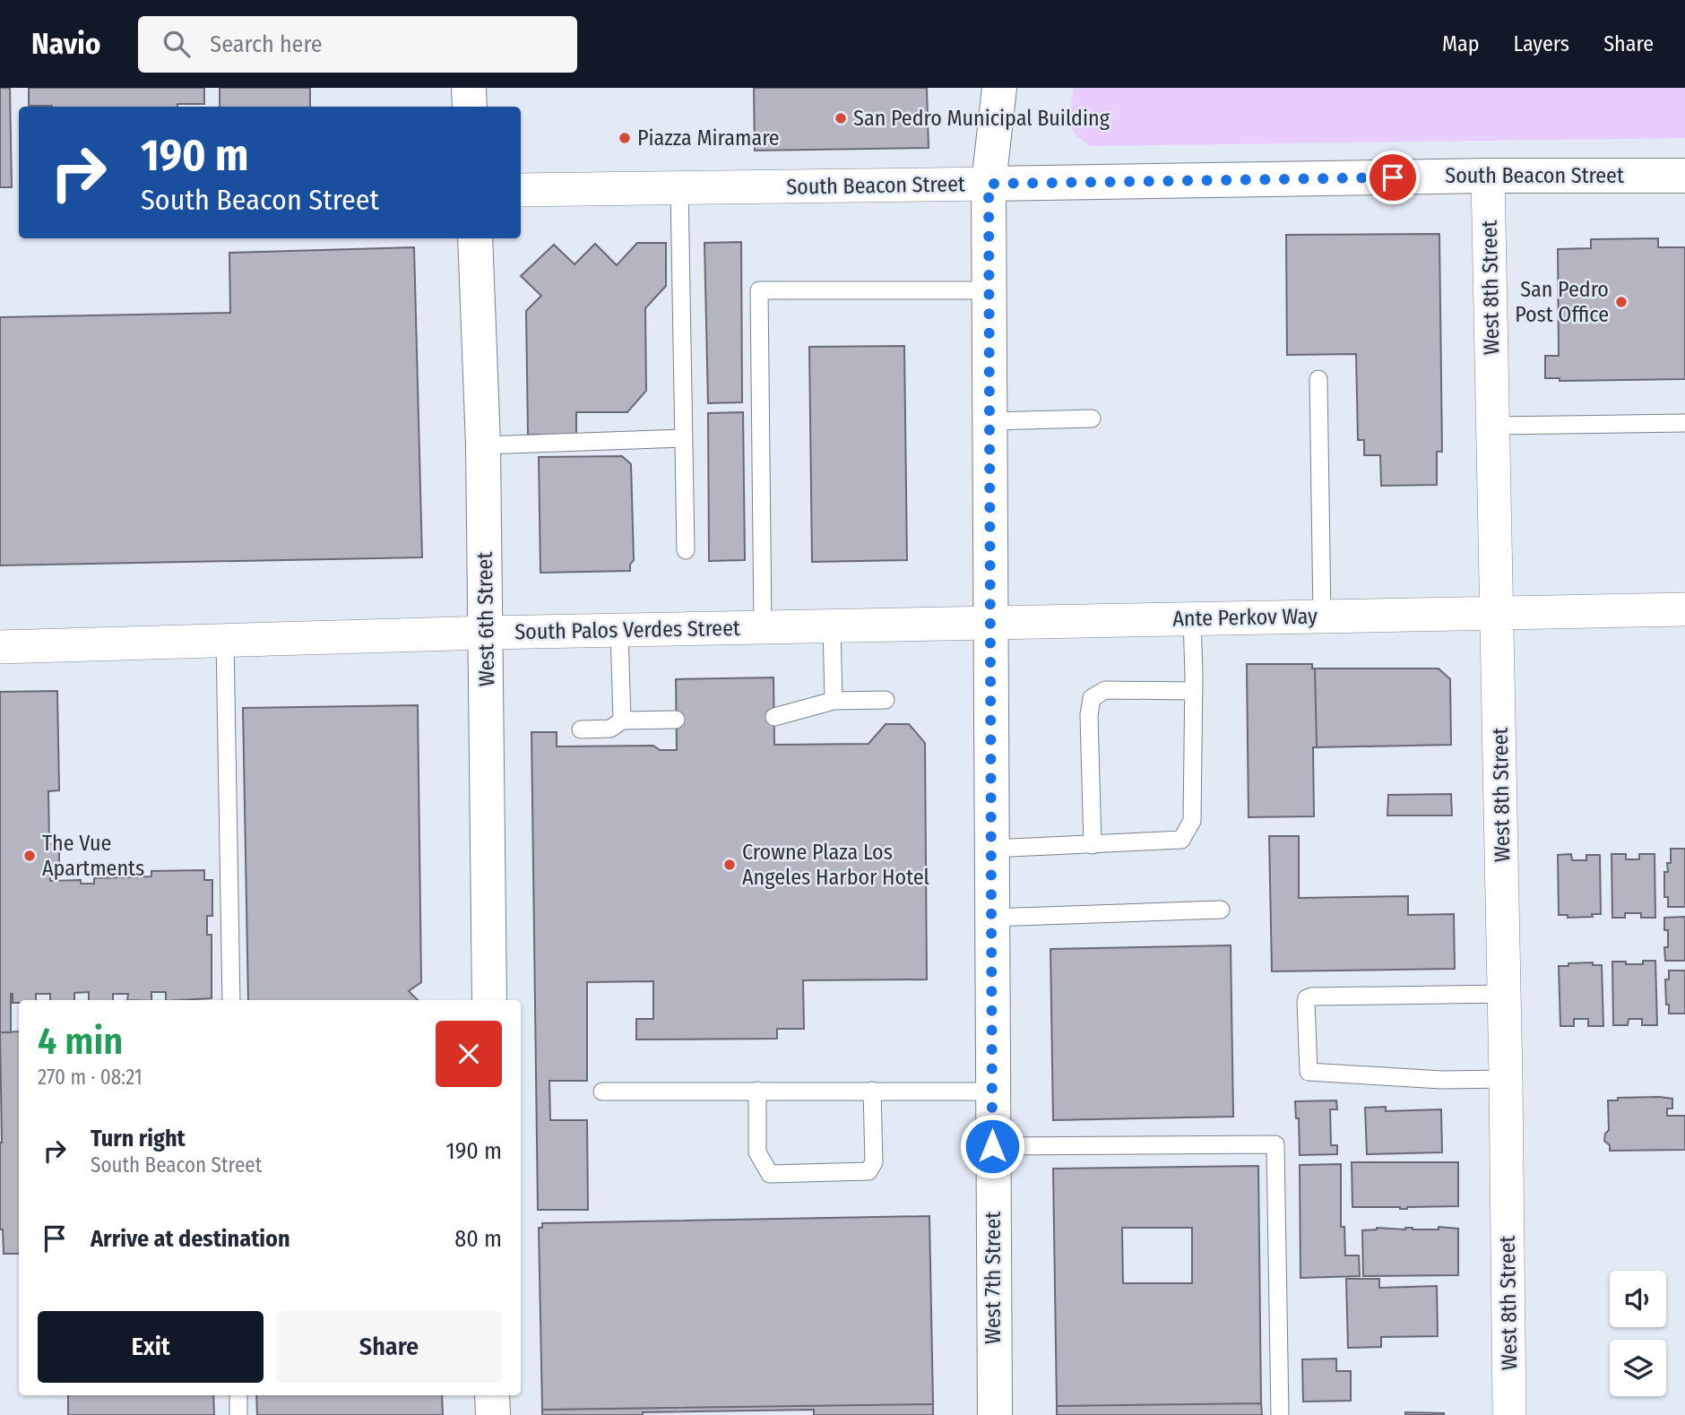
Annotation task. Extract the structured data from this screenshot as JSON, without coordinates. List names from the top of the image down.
{
  "streets": {
    "street": [
      "South Beacon Street",
      "West 8th Street",
      "Ante Perkov Way",
      "West 6th Street",
      "South Palos Verdes Street",
      "West 7th Street"
    ]
  },
  "crossings": [
    ["South Beacon Street", "West 8th Street"],
    ["South Beacon Street", "West 7th Street"],
    ["West 8th Street", "Ante Perkov Way"],
    ["Ante Perkov Way", "South Palos Verdes Street"],
    ["Ante Perkov Way", "West 7th Street"],
    ["West 6th Street", "South Palos Verdes Street"],
    ["South Palos Verdes Street", "West 7th Street"]
  ],
  "places": [
    "San Pedro Municipal Building",
    "Piazza Miramare",
    "San Pedro Post Office",
    "The Vue Apartments",
    "Crowne Plaza Los Angeles Harbor Hotel"
  ],
  "page": {
    "header": "Navio",
    "search": "Search here",
    "nav": ["Map", "Layers", "Share"],
    "turn": ["190 m", "South Beacon Street"],
    "heading": ["4 min", "270 m · 08:21"],
    "list": [
      {
        "name": "Turn right",
        "note": "South Beacon Street",
        "value": "190 m"
      },
      {
        "name": "Arrive at destination",
        "value": "80 m"
      }
    ],
    "buttons": ["Exit", "Share"]
  }
}
